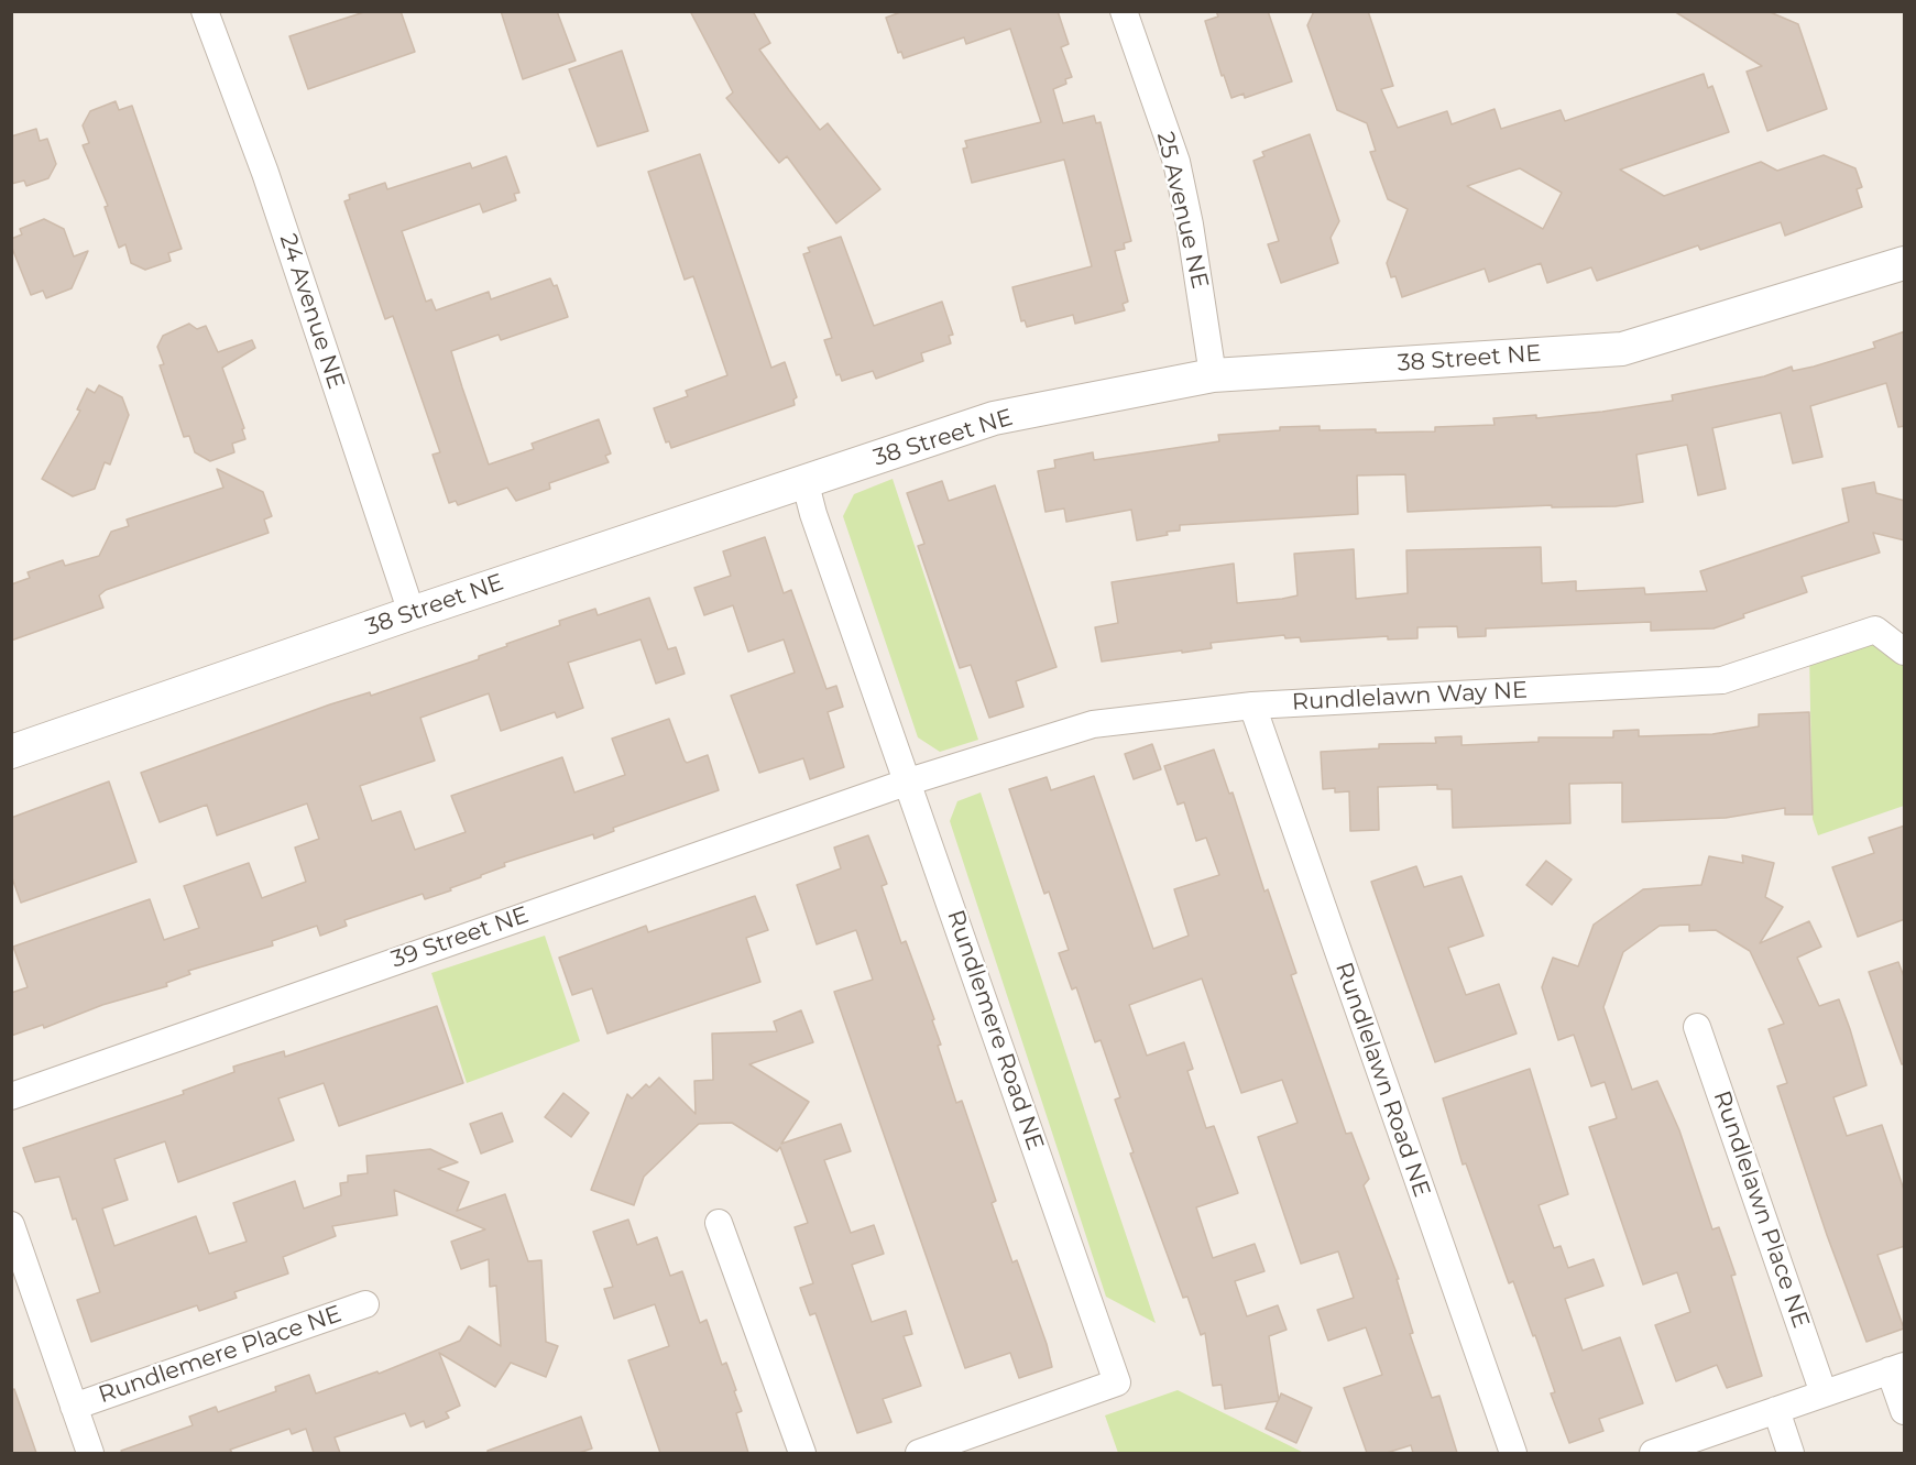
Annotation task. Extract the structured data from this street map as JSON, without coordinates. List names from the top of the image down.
{
  "streets": {
    "street": [
      "25 Avenue NE",
      "24 Avenue NE",
      "38 Street NE",
      "Rundlelawn Way NE",
      "39 Street NE",
      "Rundlemere Road NE",
      "Rundlelawn Road NE",
      "Rundlelawn Place NE",
      "Rundlemere Place NE"
    ]
  },
  "crossings": [
    ["25 Avenue NE", "38 Street NE"],
    ["24 Avenue NE", "38 Street NE"],
    ["38 Street NE", "Rundlemere Road NE"],
    ["Rundlelawn Way NE", "39 Street NE"],
    ["Rundlelawn Way NE", "Rundlemere Road NE"],
    ["Rundlelawn Way NE", "Rundlelawn Road NE"],
    ["39 Street NE", "Rundlemere Road NE"]
  ]
}
